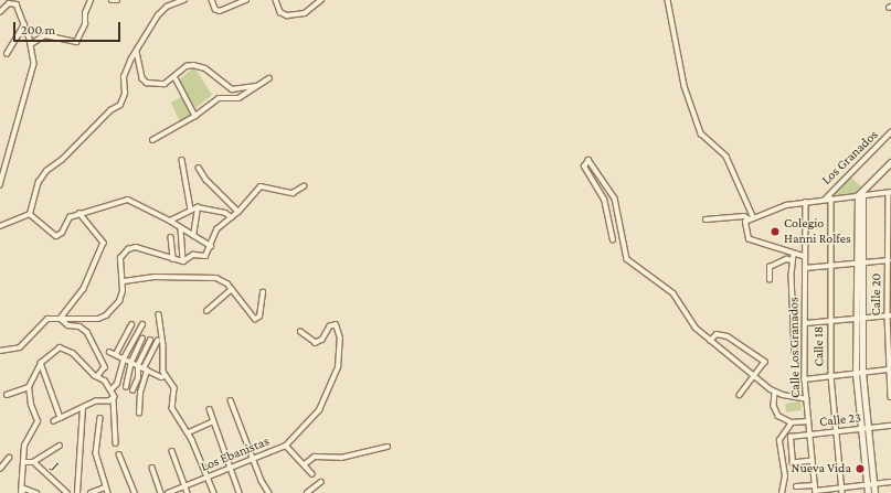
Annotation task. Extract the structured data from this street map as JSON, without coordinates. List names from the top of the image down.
{
  "streets": {
    "street": [
      "Los Granados",
      "Calle 20",
      "Calle 18",
      "Calle Los Granados",
      "Calle 23",
      "Los Ebanistas",
      "J"
    ]
  },
  "crossings": [
    ["Calle 18", "Calle 23"],
    ["Calle Los Granados", "Calle 23"]
  ],
  "places": ["Colegio Hanni Rolfes", "Nueva Vida"],
  "scale_bar": "200 m"
}
